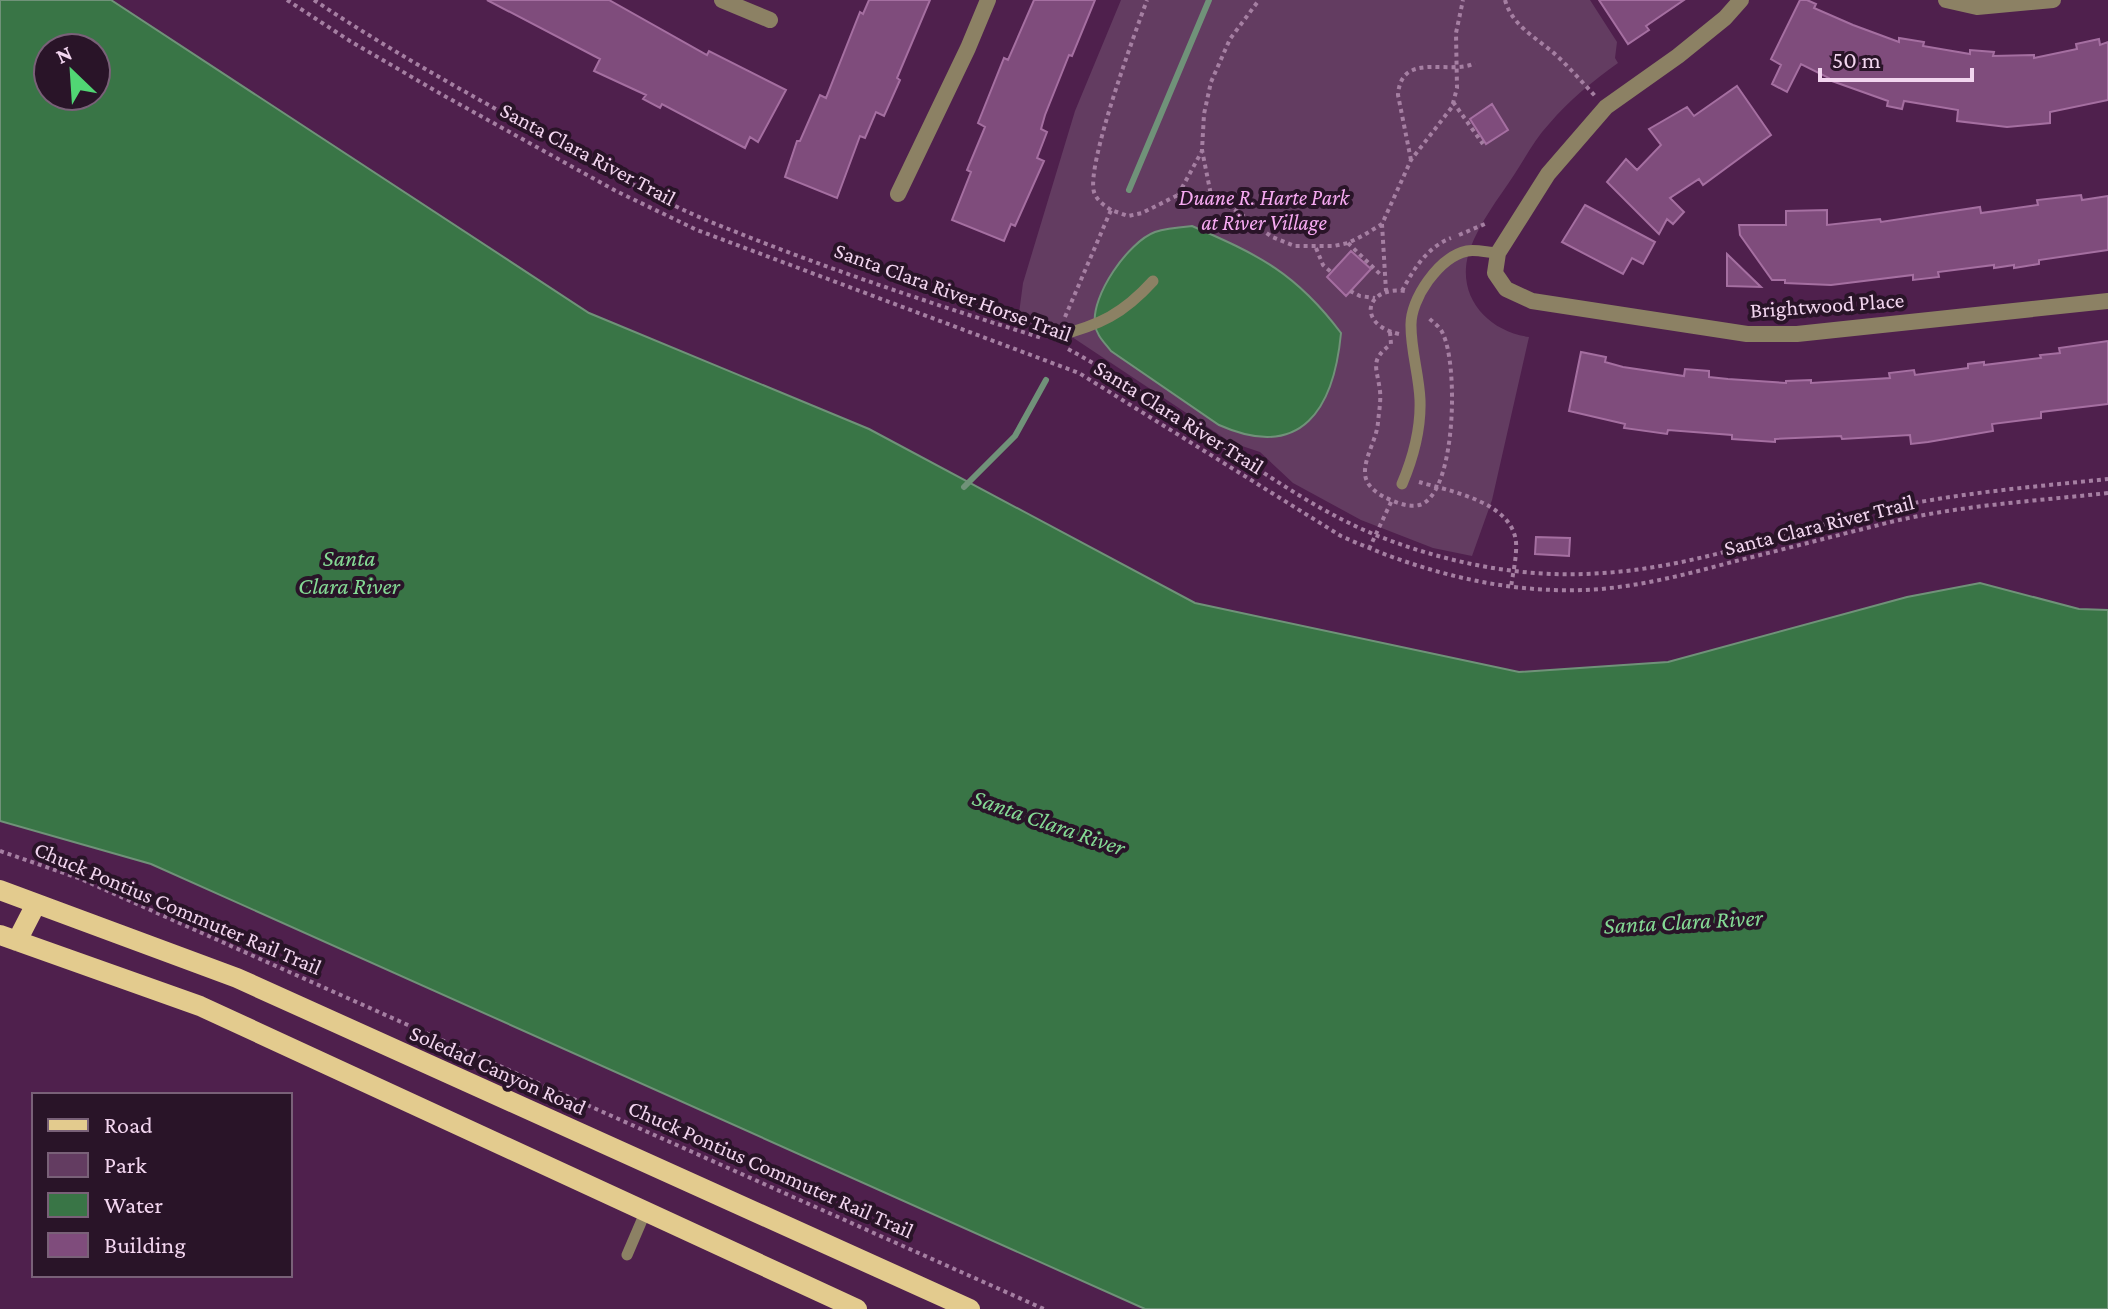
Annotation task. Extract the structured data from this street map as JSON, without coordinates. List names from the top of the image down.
{
  "streets": {
    "main road": ["Soledad Canyon Road"],
    "street": ["Brightwood Place"],
    "path": ["Santa Clara River Trail", "Santa Clara River Horse Trail", "Chuck Pontius Commuter Rail Trail"]
  },
  "water": ["Santa Clara River"],
  "parks": ["Duane R. Harte Park at River Village"],
  "legend": [
    "Road",
    "Park",
    "Water",
    "Building"
  ],
  "scale_bar": "50 m",
  "north": "top left"
}
